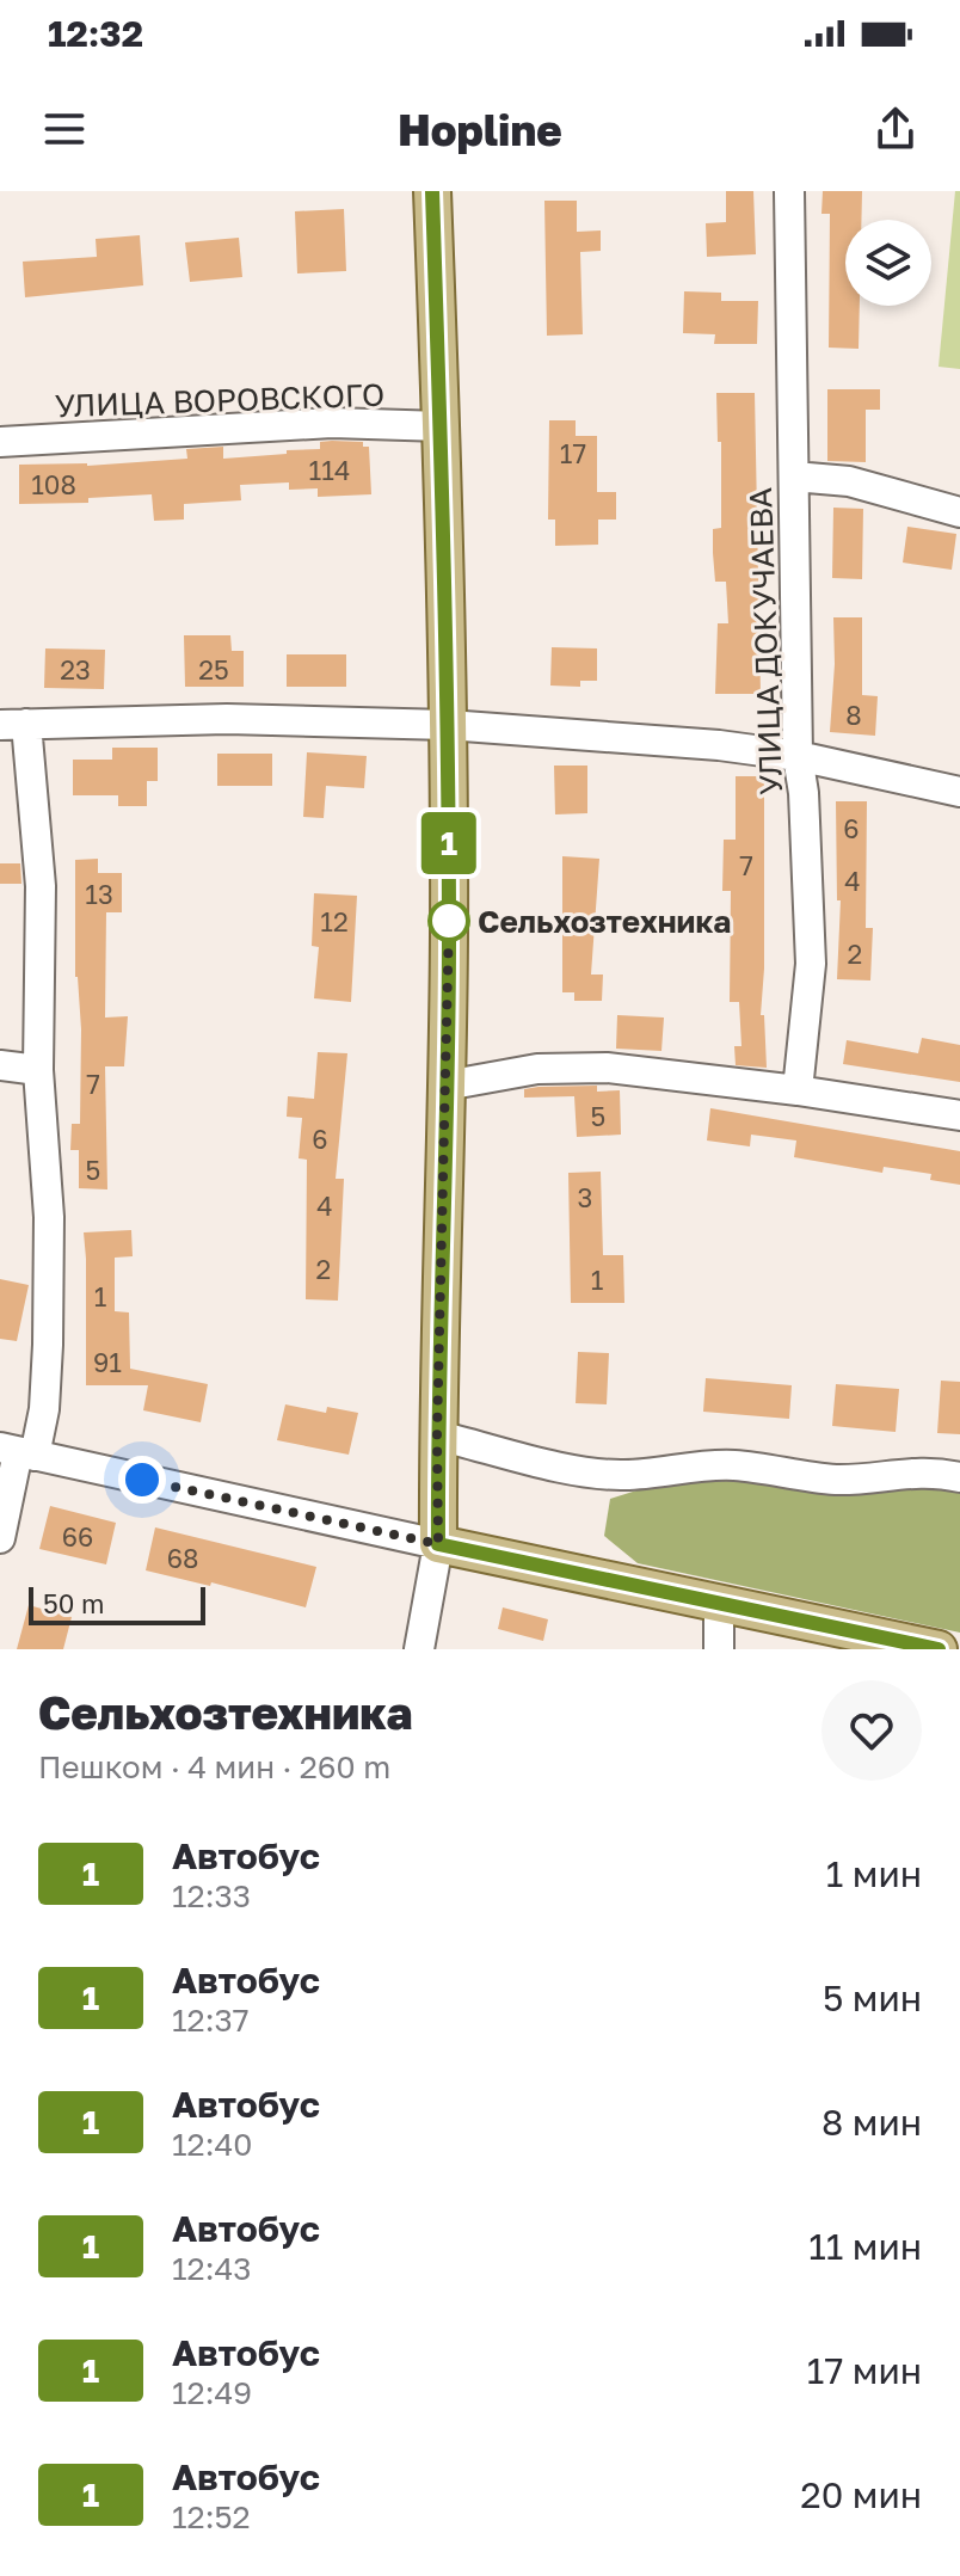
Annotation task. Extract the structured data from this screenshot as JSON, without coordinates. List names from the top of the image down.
{
  "streets": {
    "street": ["УЛИЦА ВОРОВСКОГО", "УЛИЦА ДОКУЧАЕВА"]
  },
  "places": ["Сельхозтехника"],
  "lines": ["bus line 1"],
  "house_numbers": [
    "17",
    "114",
    "108",
    "23",
    "25",
    "8",
    "6",
    "7",
    "4",
    "13",
    "12",
    "2",
    "7",
    "5",
    "6",
    "5",
    "3",
    "4",
    "2",
    "1",
    "1",
    "91",
    "66",
    "68"
  ],
  "scale_bar": "50 m",
  "page": {
    "status": "12:32",
    "header": "Hopline",
    "on_map": "1",
    "scale": "50 m",
    "heading": ["Сельхозтехника", "Пешком · 4 мин · 260 m"],
    "list": [
      {
        "mark": "1",
        "name": "Автобус",
        "note": "12:33",
        "value": "1 мин"
      },
      {
        "mark": "1",
        "name": "Автобус",
        "note": "12:37",
        "value": "5 мин"
      },
      {
        "mark": "1",
        "name": "Автобус",
        "note": "12:40",
        "value": "8 мин"
      },
      {
        "mark": "1",
        "name": "Автобус",
        "note": "12:43",
        "value": "11 мин"
      },
      {
        "mark": "1",
        "name": "Автобус",
        "note": "12:49",
        "value": "17 мин"
      },
      {
        "mark": "1",
        "name": "Автобус",
        "note": "12:52",
        "value": "20 мин"
      }
    ]
  }
}
